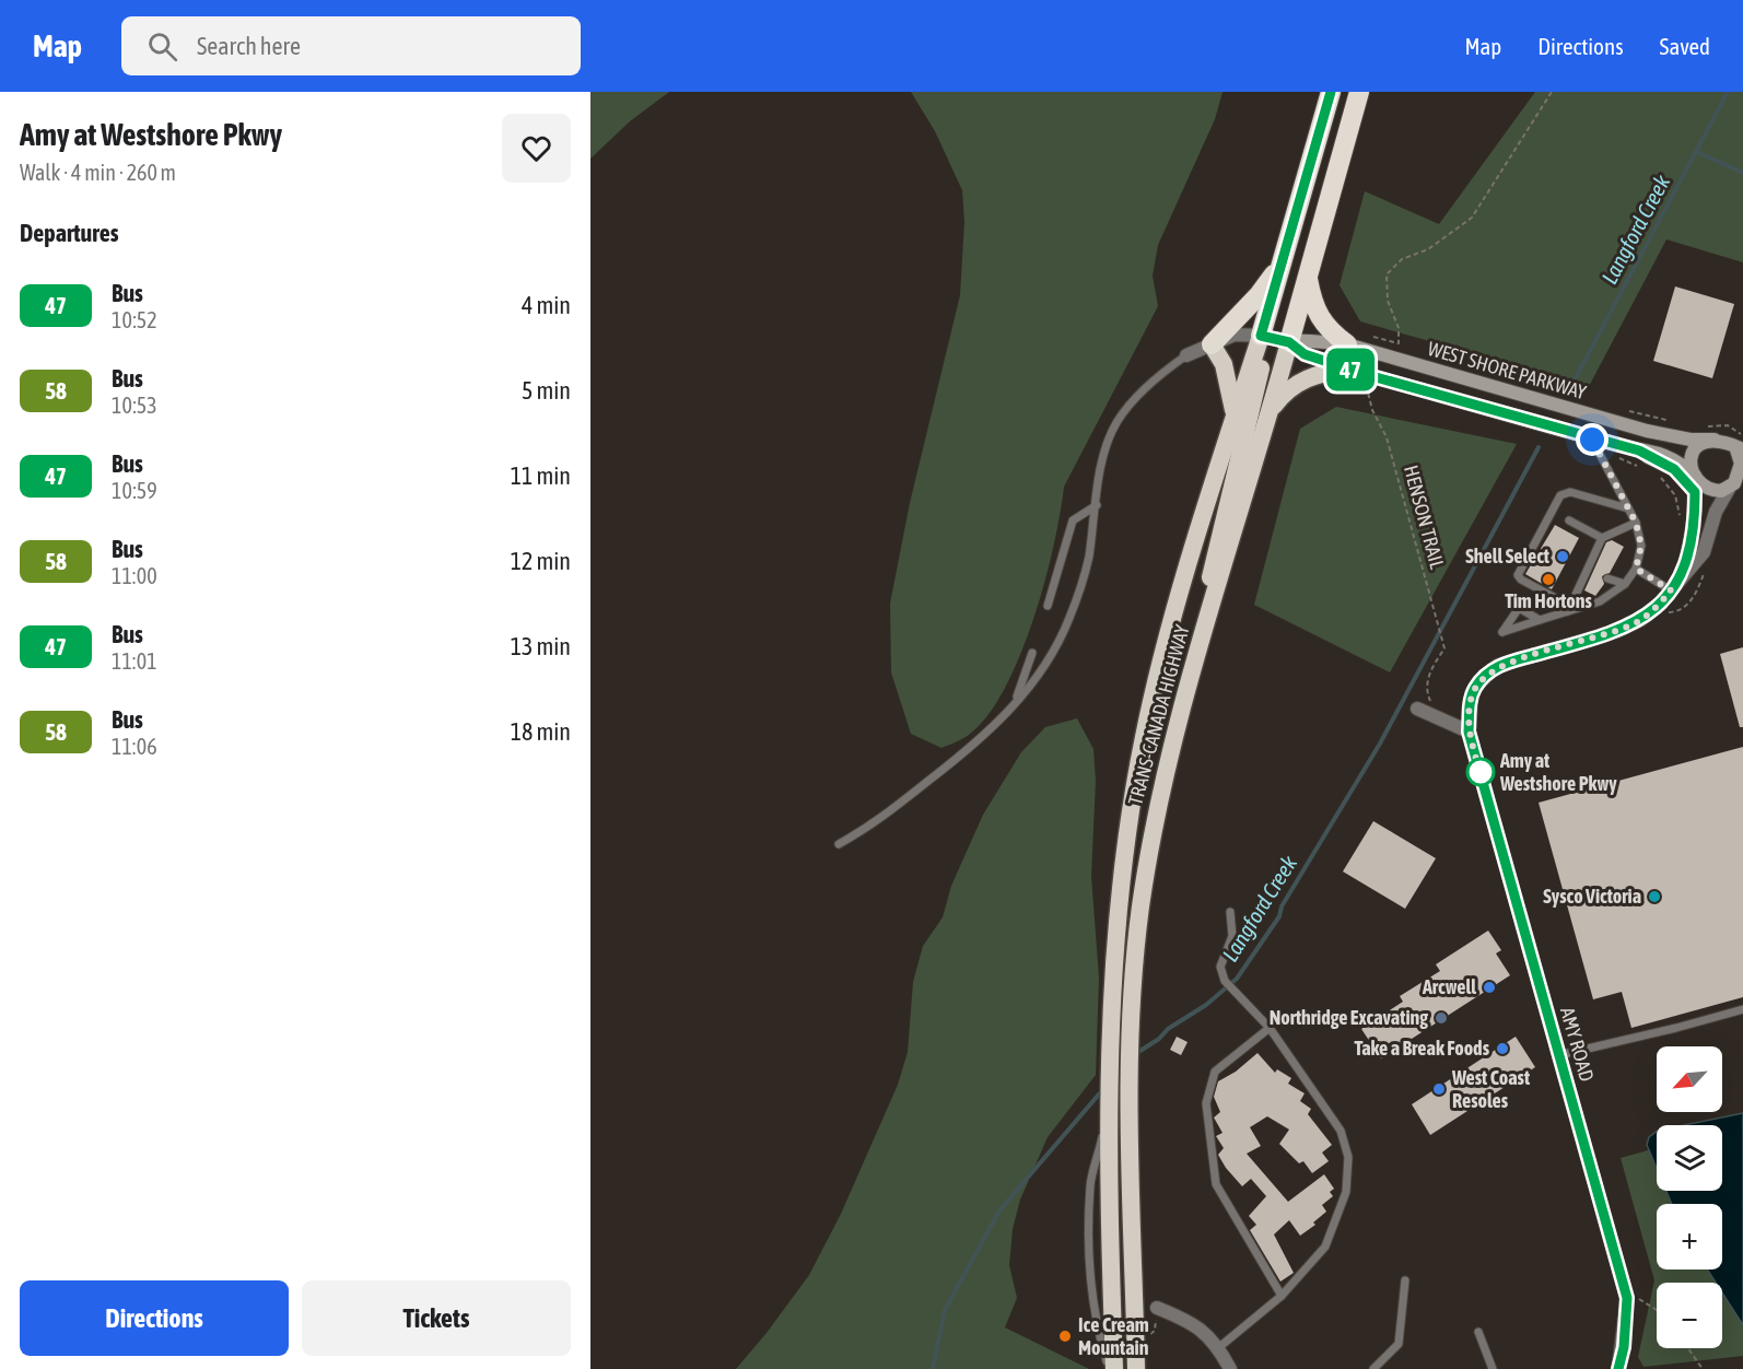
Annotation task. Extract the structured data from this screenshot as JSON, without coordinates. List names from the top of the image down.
{
  "streets": {
    "highway": ["TRANS-CANADA HIGHWAY"],
    "main road": ["WEST SHORE PARKWAY"],
    "street": ["AMY ROAD"],
    "path": ["HENSON TRAIL"]
  },
  "crossings": [
    ["WEST SHORE PARKWAY", "TRANS-CANADA HIGHWAY"],
    ["WEST SHORE PARKWAY", "AMY ROAD"]
  ],
  "water": ["Langford Creek"],
  "places": [
    "Shell Select",
    "Tim Hortons",
    "Amy at Westshore Pkwy",
    "Sysco Victoria",
    "Arcwell",
    "Northridge Excavating",
    "Take a Break Foods",
    "West Coast Resoles",
    "Ice Cream Mountain"
  ],
  "lines": ["bus line 47"],
  "north": "bottom left",
  "page": {
    "header": "Map",
    "search": "Search here",
    "nav": ["Map", "Directions", "Saved"],
    "heading": [
      ["Amy at Westshore Pkwy", "Walk · 4 min · 260 m"],
      "Departures"
    ],
    "on_map": "47",
    "list": [
      {
        "mark": "47",
        "name": "Bus",
        "note": "10:52",
        "value": "4 min"
      },
      {
        "mark": "58",
        "name": "Bus",
        "note": "10:53",
        "value": "5 min"
      },
      {
        "mark": "47",
        "name": "Bus",
        "note": "10:59",
        "value": "11 min"
      },
      {
        "mark": "58",
        "name": "Bus",
        "note": "11:00",
        "value": "12 min"
      },
      {
        "mark": "47",
        "name": "Bus",
        "note": "11:01",
        "value": "13 min"
      },
      {
        "mark": "58",
        "name": "Bus",
        "note": "11:06",
        "value": "18 min"
      }
    ],
    "map_buttons": ["+", "−"],
    "buttons": ["Directions", "Tickets"]
  }
}
